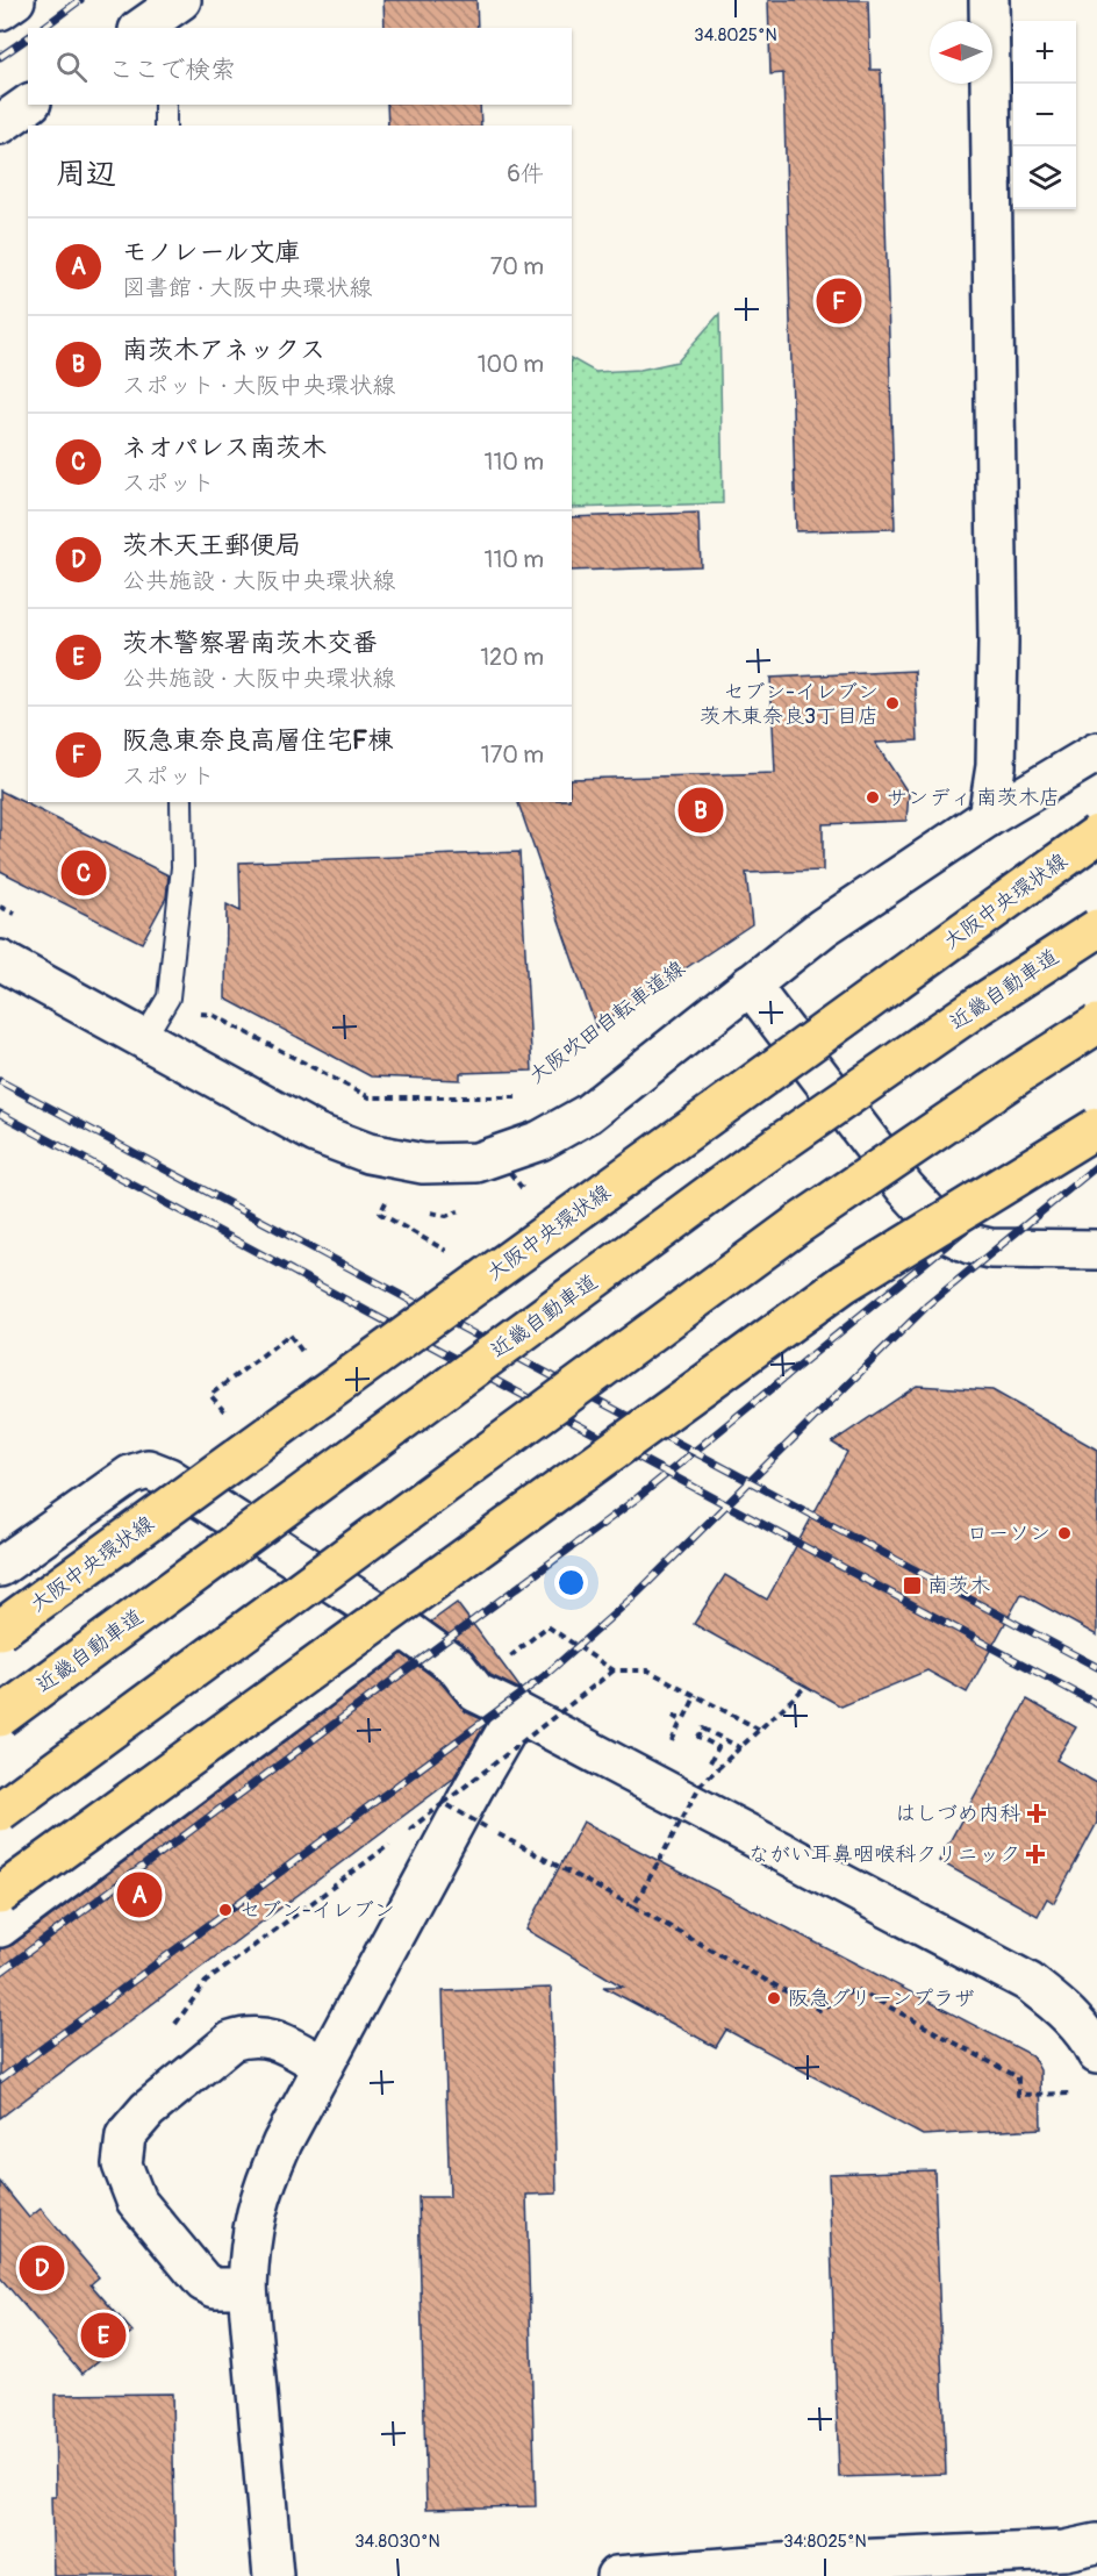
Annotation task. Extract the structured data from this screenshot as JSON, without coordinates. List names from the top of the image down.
{
  "streets": {
    "main road": ["大阪中央環状線", "近畿自動車道"],
    "path": ["大阪吹田自転車道線"]
  },
  "places": {
    "other": [
      "セブン-イレブン 茨木東奈良3丁目店",
      "サンディ 南茨木店",
      "ローソン",
      "セブン-イレブン",
      "阪急グリーンプラザ"
    ],
    "transit": ["南茨木"],
    "health": ["はしづめ内科", "ながい耳鼻咽喉科クリニック"]
  },
  "north": "left",
  "page": {
    "map_buttons": ["+", "−"],
    "search": "ここで検索",
    "heading": ["周辺", "6件"],
    "list": [
      {
        "mark": "A",
        "name": "モノレール文庫",
        "note": "図書館 · 大阪中央環状線",
        "value": "70 m"
      },
      {
        "mark": "B",
        "name": "南茨木アネックス",
        "note": "スポット · 大阪中央環状線",
        "value": "100 m"
      },
      {
        "mark": "C",
        "name": "ネオパレス南茨木",
        "note": "スポット",
        "value": "110 m"
      },
      {
        "mark": "D",
        "name": "茨木天王郵便局",
        "note": "公共施設 · 大阪中央環状線",
        "value": "110 m"
      },
      {
        "mark": "E",
        "name": "茨木警察署南茨木交番",
        "note": "公共施設 · 大阪中央環状線",
        "value": "120 m"
      },
      {
        "mark": "F",
        "name": "阪急東奈良高層住宅F棟",
        "note": "スポット",
        "value": "170 m"
      }
    ],
    "pins": [
      "F",
      "B",
      "C",
      "A",
      "D",
      "E"
    ]
  },
  "coordinates": ["34.8025°N", "34.8030°N"]
}
